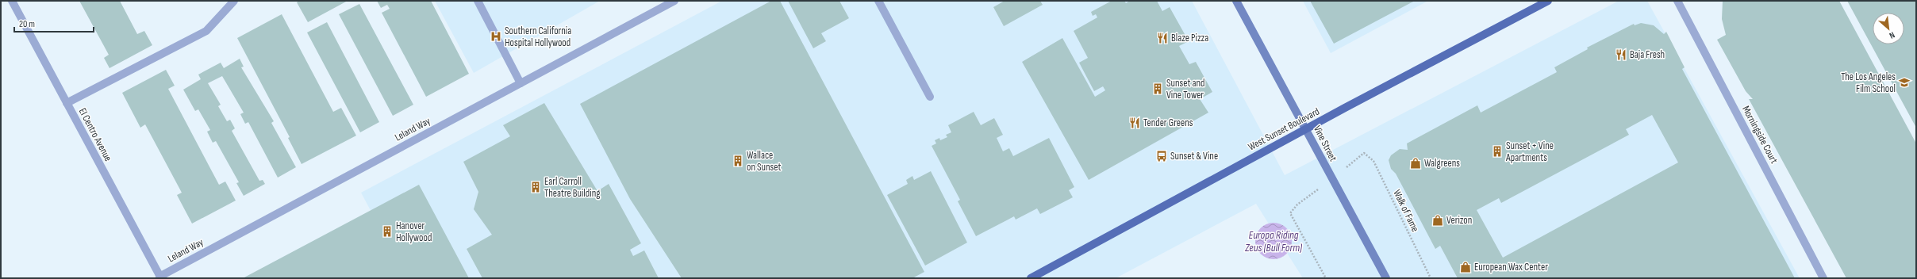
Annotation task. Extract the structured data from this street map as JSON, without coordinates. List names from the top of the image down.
{
  "streets": {
    "main road": ["West Sunset Boulevard", "Vine Street"],
    "street": ["Leland Way", "El Centro Avenue", "Morningside Court"],
    "path": ["Walk of Fame"]
  },
  "crossings": [
    ["Leland Way", "El Centro Avenue"],
    ["West Sunset Boulevard", "Vine Street"]
  ],
  "water": ["Europa Riding Zeus (Bull Form)"],
  "places": {
    "hospital": ["Southern California Hospital Hollywood"],
    "restaurant": ["Blaze Pizza", "Baja Fresh", "Tender Greens"],
    "school or university": ["The Los Angeles Film School"],
    "building": [
      "Sunset and Vine Tower",
      "Sunset + Vine Apartments",
      "Wallace on Sunset",
      "Earl Carroll Theatre Building",
      "Hanover Hollywood"
    ],
    "bus stop": ["Sunset & Vine"],
    "shop": ["Walgreens", "Verizon", "European Wax Center"]
  },
  "scale_bar": "20 m",
  "north": "bottom right"
}
